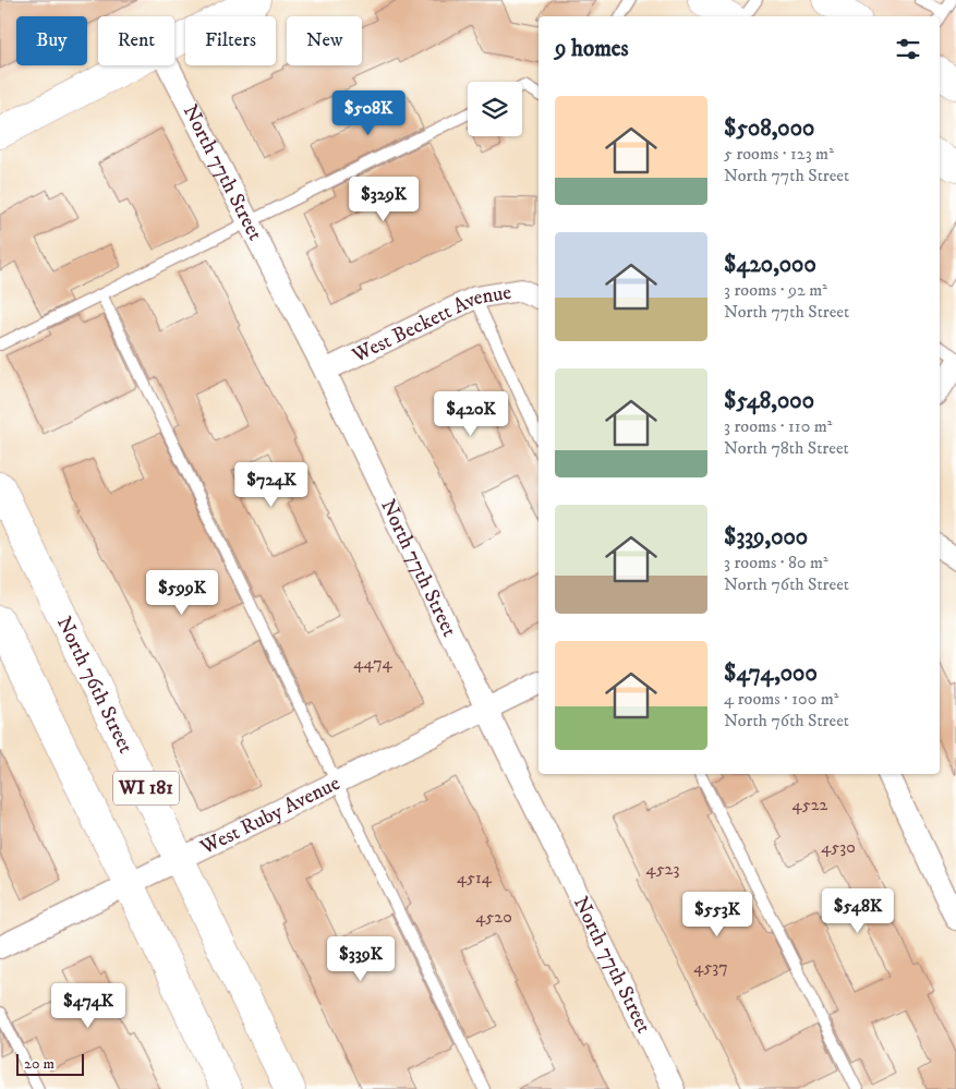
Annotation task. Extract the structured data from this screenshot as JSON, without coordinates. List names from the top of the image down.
{
  "streets": {
    "main road": ["North 76th Street", "WI 181"],
    "street": ["North 77th Street", "West Beckett Avenue", "West Ruby Avenue"]
  },
  "crossings": [
    ["North 77th Street", "West Beckett Avenue"],
    ["North 77th Street", "West Ruby Avenue"],
    ["North 76th Street", "West Ruby Avenue"],
    ["WI 181", "West Ruby Avenue"]
  ],
  "house_numbers": [
    "4474",
    "4522",
    "4530",
    "4523",
    "4514",
    "4520",
    "4537"
  ],
  "scale_bar": "20 m",
  "page": {
    "chip": [
      "Buy",
      "Rent",
      "Filters",
      "New"
    ],
    "heading": "9 homes",
    "list": [
      {
        "name": "$508,000",
        "note": "5 rooms · 123 m² · North 77th Street"
      },
      {
        "name": "$420,000",
        "note": "3 rooms · 92 m² · North 77th Street"
      },
      {
        "name": "$548,000",
        "note": "3 rooms · 110 m² · North 78th Street"
      },
      {
        "name": "$339,000",
        "note": "3 rooms · 80 m² · North 76th Street"
      },
      {
        "name": "$474,000",
        "note": "4 rooms · 100 m² · North 76th Street"
      }
    ],
    "price": [
      "$508K",
      "$329K",
      "$420K",
      "$724K",
      "$599K",
      "$548K",
      "$553K",
      "$339K",
      "$474K"
    ],
    "scale": "20 m"
  }
}
